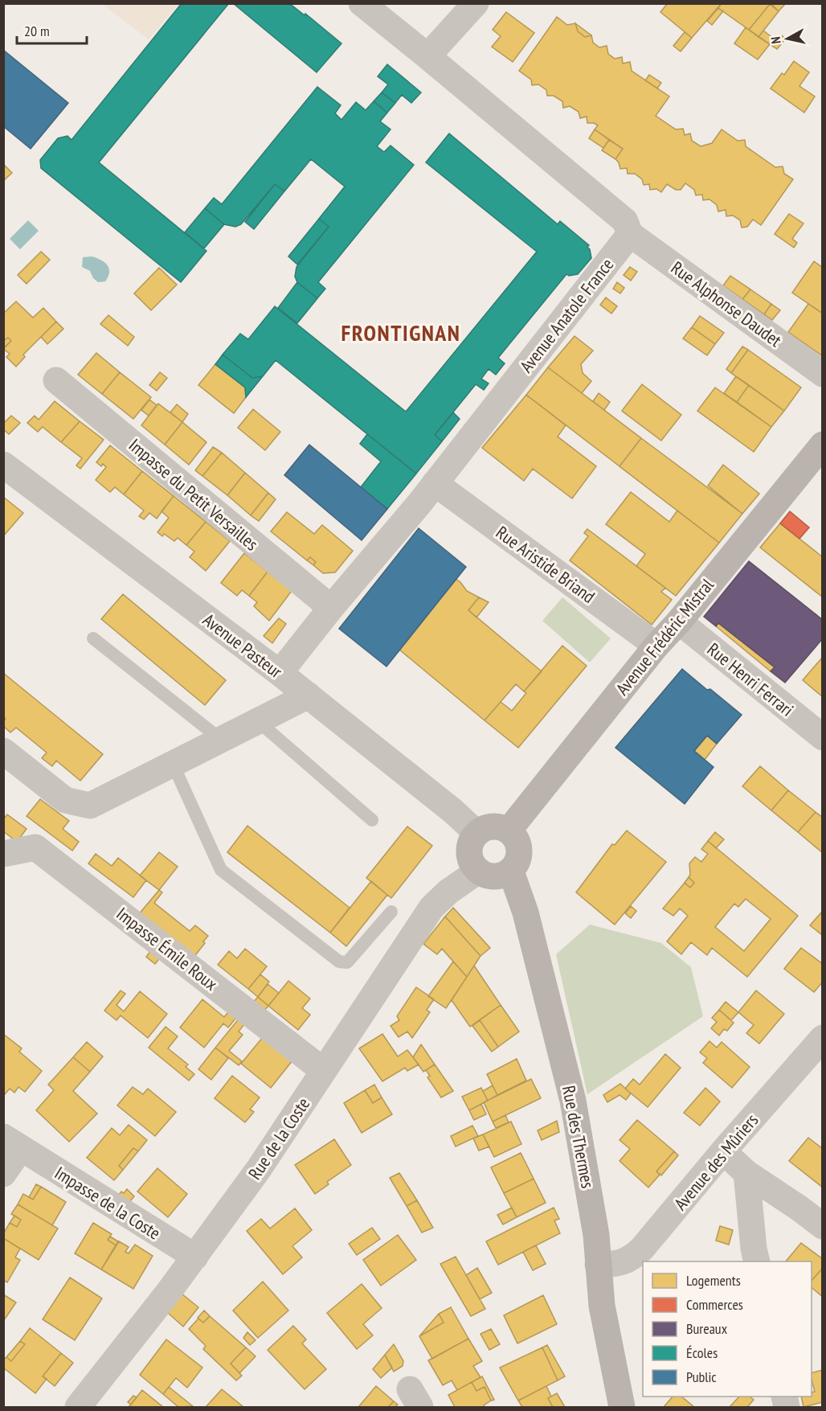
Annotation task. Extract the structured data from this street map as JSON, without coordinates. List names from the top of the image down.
{
  "streets": {
    "main road": ["Avenue Frédéric Mistral", "Rue des Thermes"],
    "street": [
      "Rue Alphonse Daudet",
      "Avenue Anatole France",
      "Impasse du Petit Versailles",
      "Rue Aristide Briand",
      "Avenue Pasteur",
      "Rue Henri Ferrari",
      "Impasse Émile Roux",
      "Rue de la Coste",
      "Avenue des Mûriers",
      "Impasse de la Coste"
    ]
  },
  "crossings": [
    ["Rue Alphonse Daudet", "Avenue Anatole France"],
    ["Avenue Anatole France", "Impasse du Petit Versailles"],
    ["Avenue Anatole France", "Rue Aristide Briand"],
    ["Avenue Anatole France", "Avenue Pasteur"],
    ["Rue Aristide Briand", "Avenue Frédéric Mistral"],
    ["Avenue Frédéric Mistral", "Avenue Pasteur"],
    ["Avenue Frédéric Mistral", "Rue Henri Ferrari"],
    ["Avenue Frédéric Mistral", "Rue des Thermes"],
    ["Avenue Frédéric Mistral", "Rue de la Coste"],
    ["Avenue Pasteur", "Rue des Thermes"],
    ["Avenue Pasteur", "Rue de la Coste"],
    ["Impasse Émile Roux", "Rue de la Coste"],
    ["Rue des Thermes", "Rue de la Coste"],
    ["Rue des Thermes", "Avenue des Mûriers"],
    ["Rue de la Coste", "Impasse de la Coste"]
  ],
  "districts": ["FRONTIGNAN"],
  "legend": [
    "Logements",
    "Commerces",
    "Bureaux",
    "Écoles",
    "Public"
  ],
  "scale_bar": "20 m",
  "north": "left"
}
